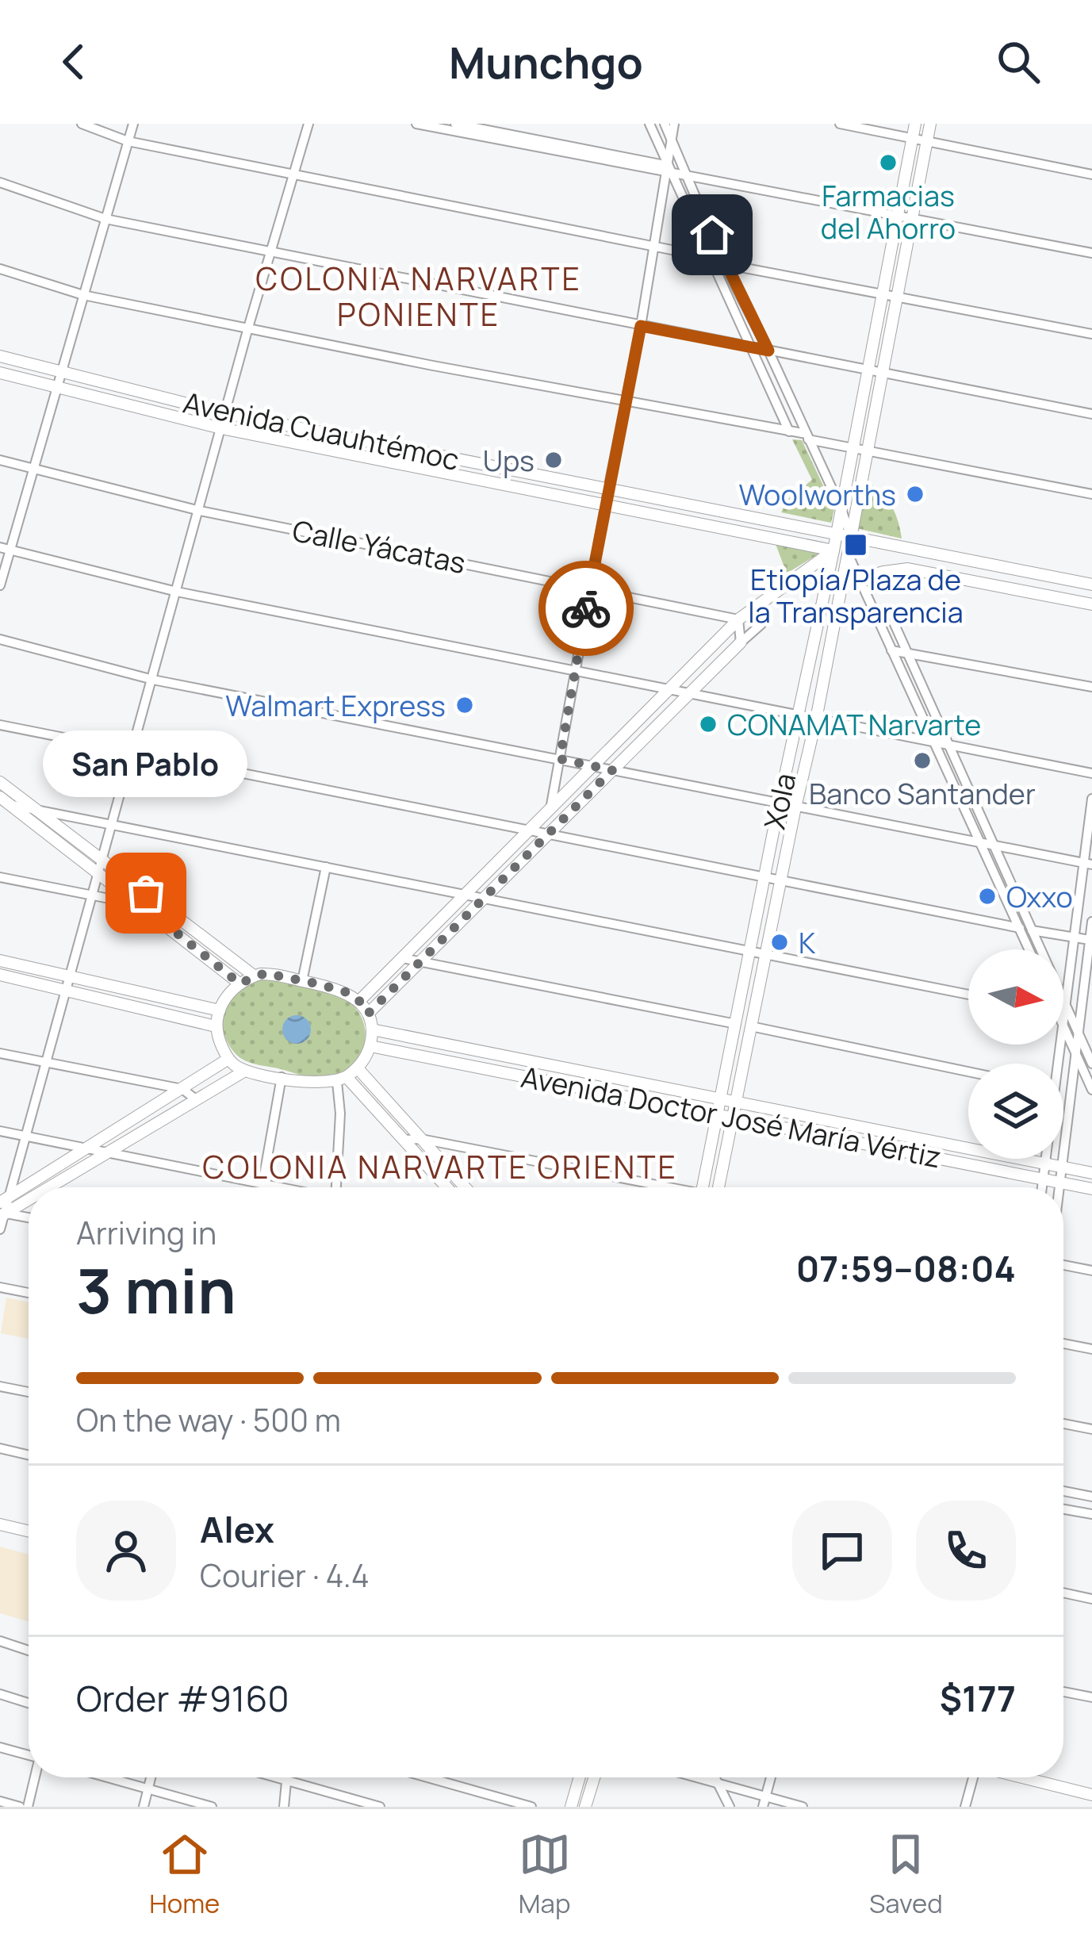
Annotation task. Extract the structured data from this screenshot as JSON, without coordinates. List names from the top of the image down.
{
  "streets": {
    "main road": ["Avenida Cuauhtémoc", "Xola", "Avenida Doctor José María Vértiz"],
    "street": ["Calle Yácatas"]
  },
  "crossings": [
    ["Avenida Cuauhtémoc", "Xola"],
    ["Xola", "Avenida Doctor José María Vértiz"]
  ],
  "districts": ["COLONIA NARVARTE PONIENTE", "COLONIA NARVARTE ORIENTE"],
  "places": {
    "other": [
      "Farmacias del Ahorro",
      "Ups",
      "Woolworths",
      "Walmart Express",
      "CONAMAT Narvarte",
      "Banco Santander",
      "San Pablo",
      "Oxxo",
      "K"
    ],
    "transit": ["Etiopía/Plaza de la Transparencia"]
  },
  "north": "right",
  "page": {
    "header": "Munchgo",
    "bubble": "San Pablo",
    "heading": ["3 min", "Arriving in", "07:59–08:04"],
    "panel": [
      "Alex",
      "Courier · 4.4",
      "Order #9160",
      "$177"
    ],
    "bar": "On the way · 500 m",
    "tabs": ["Home", "Map", "Saved"]
  }
}
